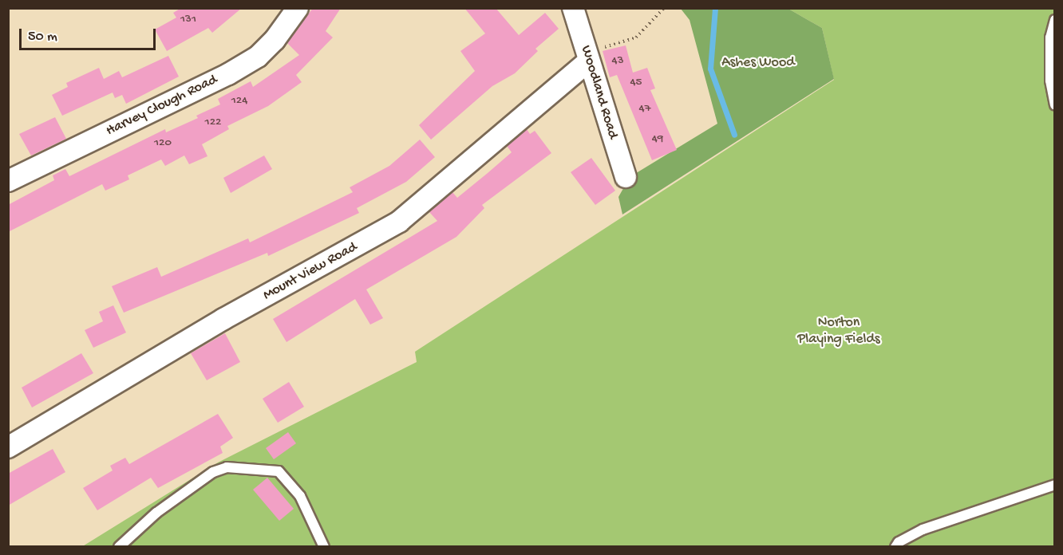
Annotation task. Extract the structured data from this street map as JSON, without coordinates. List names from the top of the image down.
{
  "streets": {
    "street": ["Woodland Road", "Harvey Clough Road", "Mount View Road"]
  },
  "crossings": [
    ["Woodland Road", "Mount View Road"]
  ],
  "parks": ["Ashes Wood", "Norton Playing Fields"],
  "house_numbers": [
    "131",
    "43",
    "45",
    "124",
    "47",
    "122",
    "49",
    "120"
  ],
  "scale_bar": "50 m"
}
